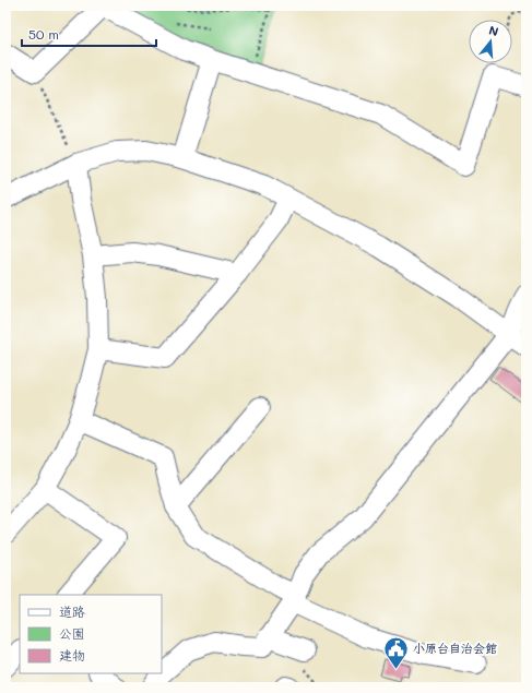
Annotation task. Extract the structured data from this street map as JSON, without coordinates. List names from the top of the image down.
{
  "places": {
    "public building": ["小原台自治会館"]
  },
  "legend": ["道路", "公園", "建物"],
  "scale_bar": "50 m",
  "north": "top"
}
